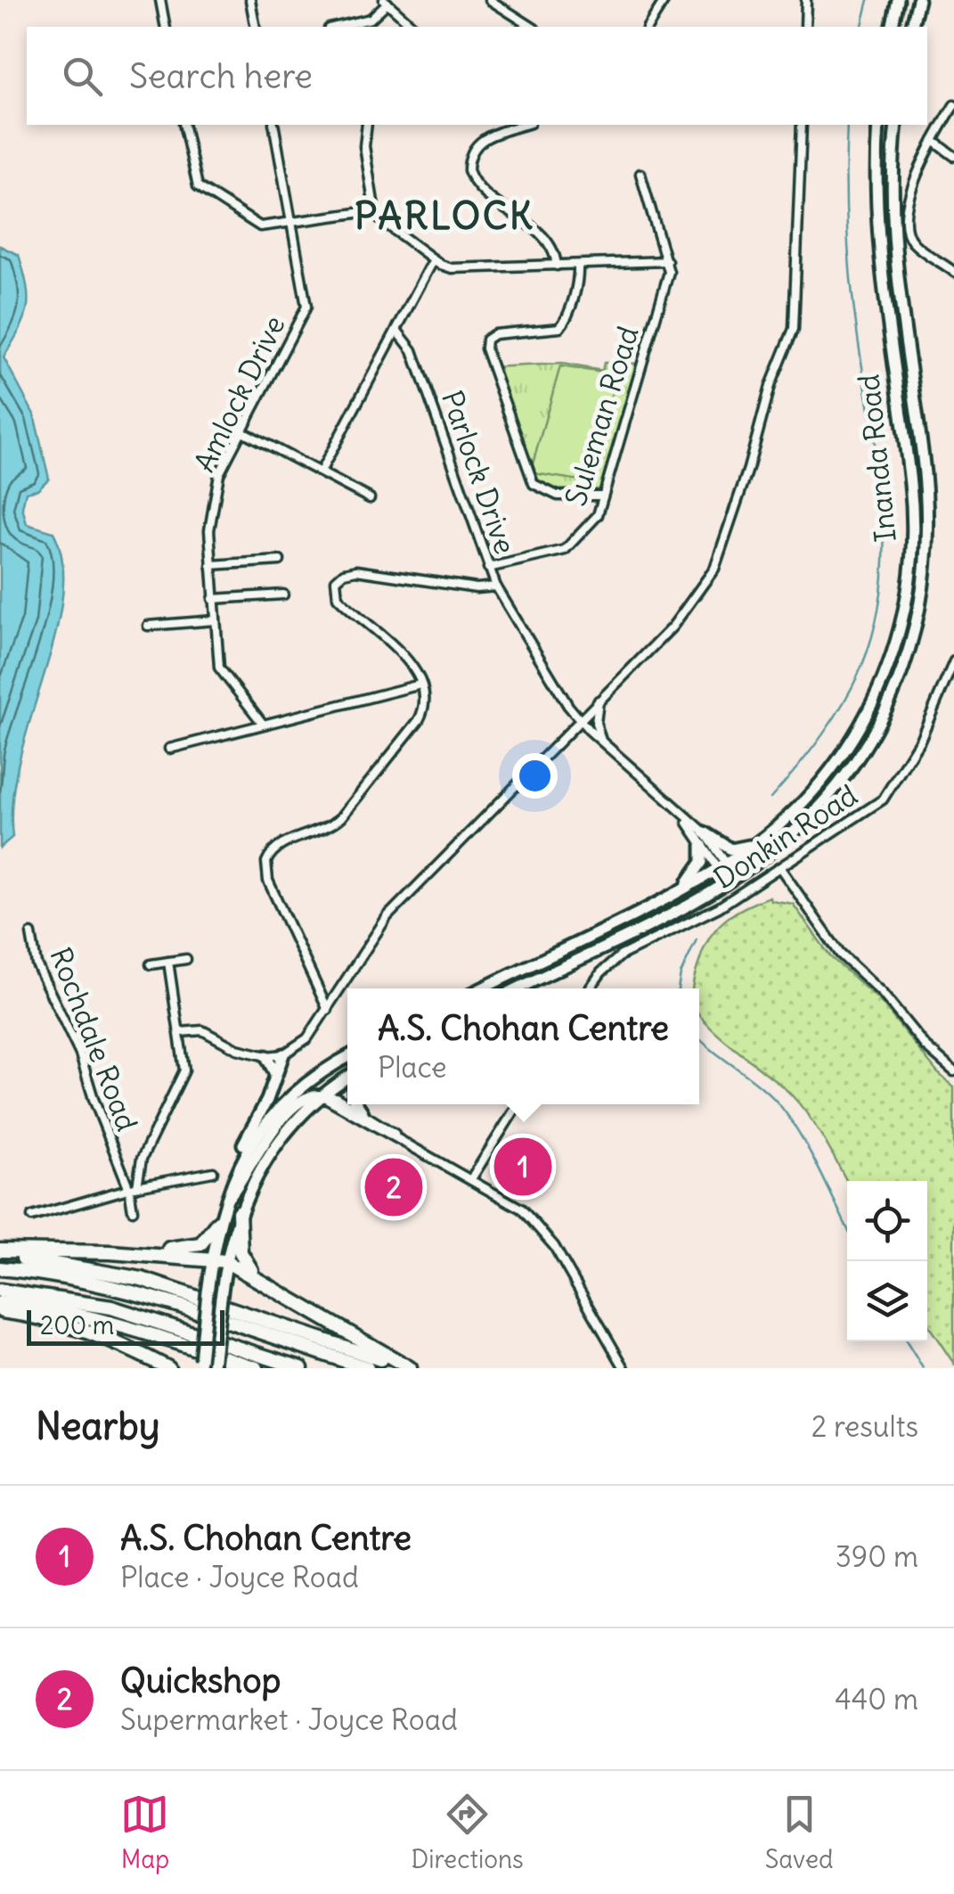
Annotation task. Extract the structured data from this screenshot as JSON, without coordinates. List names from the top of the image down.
{
  "streets": {
    "main road": ["Inanda Road"],
    "street": [
      "Amlock Drive",
      "Suleman Road",
      "Parlock Drive",
      "Donkin Road",
      "Rochdale Road"
    ]
  },
  "crossings": [
    ["Suleman Road", "Parlock Drive"],
    ["Inanda Road", "Parlock Drive"]
  ],
  "districts": ["PARLOCK"],
  "scale_bar": "200 m",
  "page": {
    "search": "Search here",
    "popup": ["A.S. Chohan Centre", "Place"],
    "pins": ["1", "2"],
    "scale": "200 m",
    "heading": ["Nearby", "2 results"],
    "list": [
      {
        "mark": "1",
        "name": "A.S. Chohan Centre",
        "note": "Place · Joyce Road",
        "value": "390 m"
      },
      {
        "mark": "2",
        "name": "Quickshop",
        "note": "Supermarket · Joyce Road",
        "value": "440 m"
      }
    ],
    "nav": ["Map", "Directions", "Saved"]
  }
}
